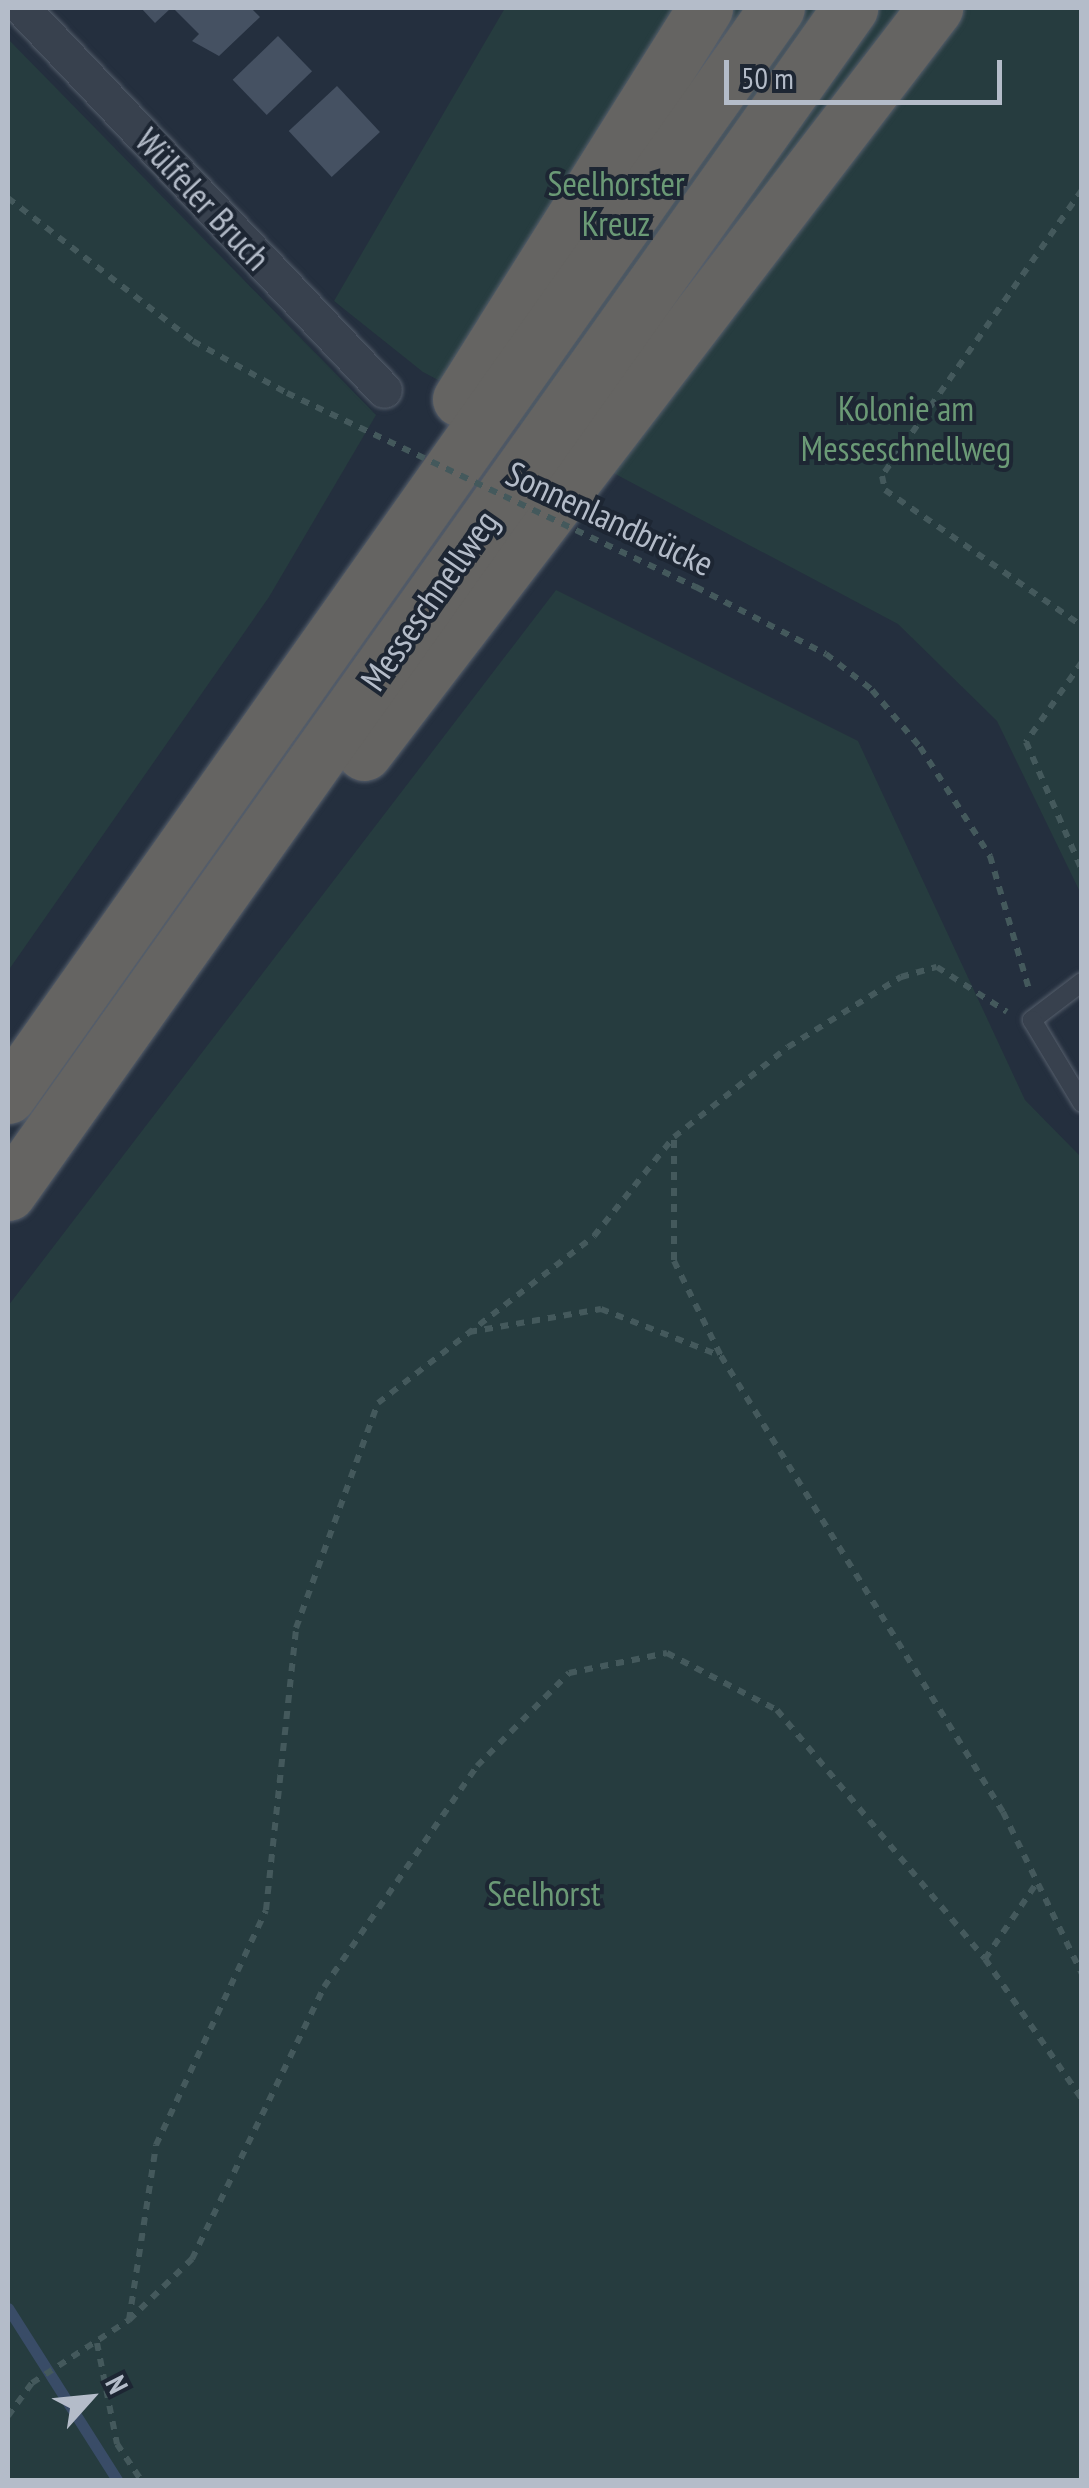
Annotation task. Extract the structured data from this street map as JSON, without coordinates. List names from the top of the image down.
{
  "streets": {
    "highway": ["Messeschnellweg"],
    "street": ["Wülfeler Bruch"],
    "path": ["Sonnenlandbrücke"]
  },
  "parks": ["Seelhorster Kreuz", "Kolonie am Messeschnellweg", "Seelhorst"],
  "scale_bar": "50 m",
  "north": "top right"
}
